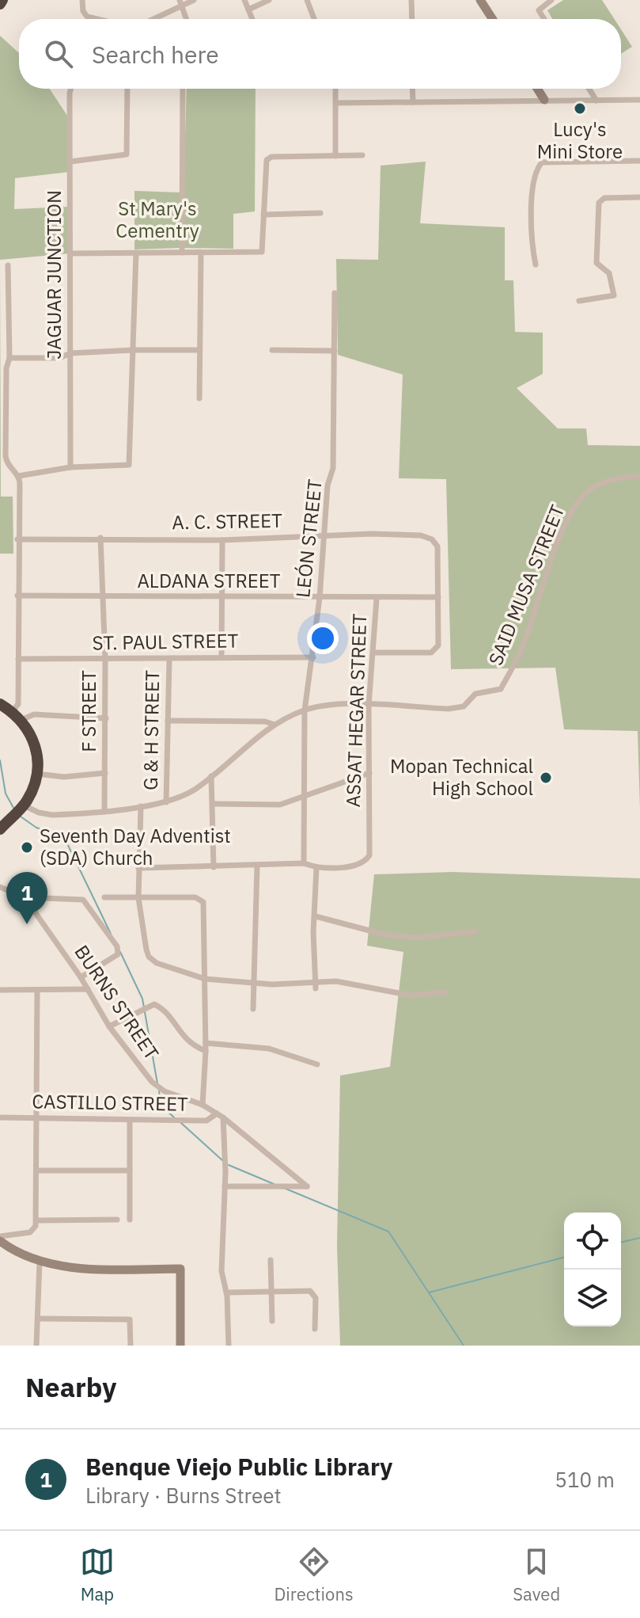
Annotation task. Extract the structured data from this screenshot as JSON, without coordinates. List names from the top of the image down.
{
  "streets": {
    "street": [
      "JAGUAR JUNCTION",
      "A. C. STREET",
      "LEÓN STREET",
      "ALDANA STREET",
      "SAID MUSA STREET",
      "ST. PAUL STREET",
      "ASSAT HEGAR STREET",
      "F STREET",
      "G & H STREET",
      "BURNS STREET",
      "CASTILLO STREET"
    ]
  },
  "crossings": [
    ["A. C. STREET", "LEÓN STREET"],
    ["A. C. STREET", "ALDANA STREET"],
    ["A. C. STREET", "ASSAT HEGAR STREET"],
    ["A. C. STREET", "F STREET"],
    ["LEÓN STREET", "ALDANA STREET"],
    ["LEÓN STREET", "SAID MUSA STREET"],
    ["LEÓN STREET", "ST. PAUL STREET"],
    ["ALDANA STREET", "ASSAT HEGAR STREET"],
    ["ALDANA STREET", "F STREET"],
    ["SAID MUSA STREET", "ASSAT HEGAR STREET"],
    ["SAID MUSA STREET", "F STREET"],
    ["SAID MUSA STREET", "G & H STREET"],
    ["ST. PAUL STREET", "F STREET"],
    ["ST. PAUL STREET", "G & H STREET"],
    ["BURNS STREET", "CASTILLO STREET"]
  ],
  "parks": ["St Mary's Cementry"],
  "places": ["Lucy's Mini Store", "Mopan Technical High School", "Seventh Day Adventist (SDA) Church"],
  "page": {
    "search": "Search here",
    "pins": "1",
    "heading": "Nearby",
    "list": [
      {
        "mark": "1",
        "name": "Benque Viejo Public Library",
        "note": "Library · Burns Street",
        "value": "510 m"
      }
    ],
    "nav": ["Map", "Directions", "Saved"]
  }
}
